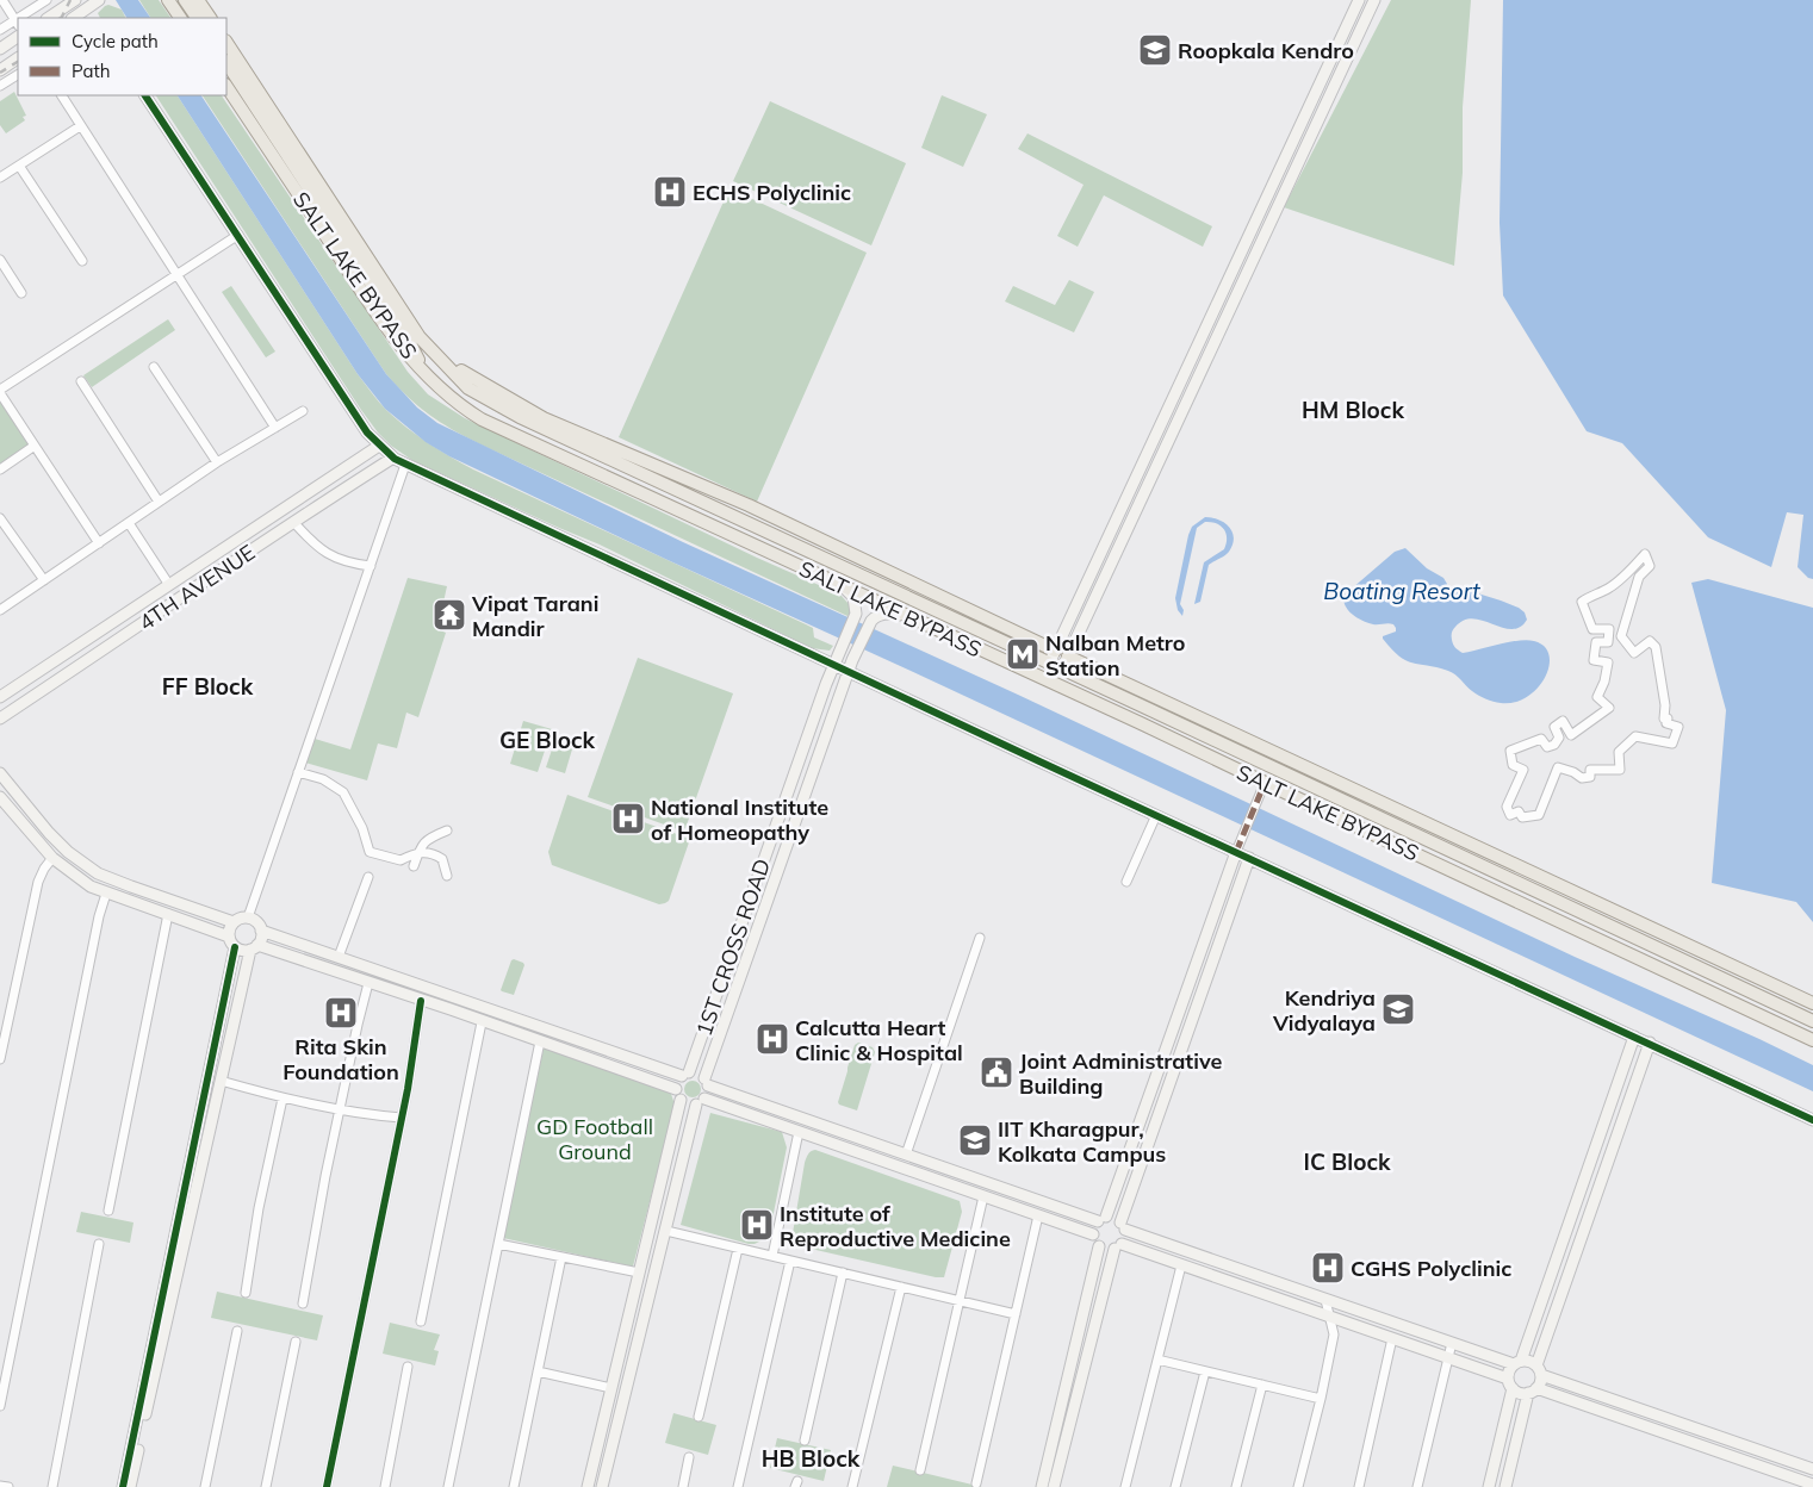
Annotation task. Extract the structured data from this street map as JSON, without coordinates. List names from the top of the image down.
{
  "streets": {
    "main road": ["SALT LAKE BYPASS"],
    "street": ["4TH AVENUE", "1ST CROSS ROAD"]
  },
  "crossings": [
    ["SALT LAKE BYPASS", "1ST CROSS ROAD"]
  ],
  "districts": [
    "HM Block",
    "FF Block",
    "GE Block",
    "IC Block",
    "HB Block"
  ],
  "water": ["Boating Resort"],
  "parks": ["GD Football Ground"],
  "places": {
    "school or university": ["Roopkala Kendro", "Kendriya Vidyalaya", "IIT Kharagpur, Kolkata Campus"],
    "hospital": [
      "ECHS Polyclinic",
      "National Institute of Homeopathy",
      "Rita Skin Foundation",
      "Calcutta Heart Clinic & Hospital",
      "Institute of Reproductive Medicine",
      "CGHS Polyclinic"
    ],
    "temple": ["Vipat Tarani Mandir"],
    "metro station": ["Nalban Metro Station"],
    "public building": ["Joint Administrative Building"]
  },
  "legend": ["Cycle path", "Path"]
}
